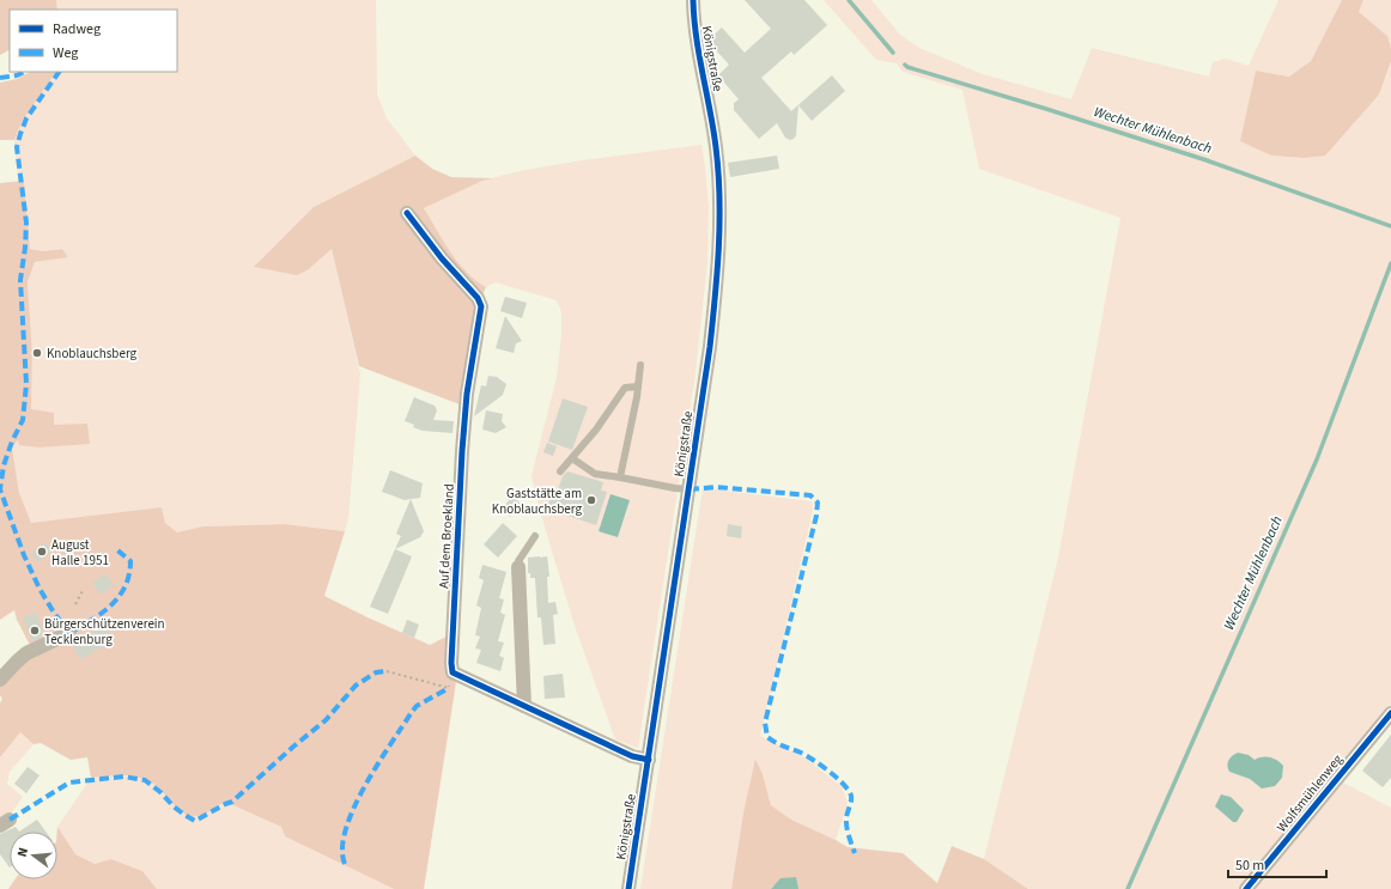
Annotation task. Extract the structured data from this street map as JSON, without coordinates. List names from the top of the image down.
{
  "streets": {
    "street": ["Königstraße", "Auf dem Broekland", "Wolfsmühlenweg"]
  },
  "crossings": [
    ["Königstraße", "Auf dem Broekland"]
  ],
  "water": ["Wechter Mühlenbach"],
  "places": [
    "Knoblauchsberg",
    "Gaststätte am Knoblauchsberg",
    "August Halle 1951",
    "Bürgerschützenverein Tecklenburg"
  ],
  "legend": ["Radweg", "Weg"],
  "scale_bar": "50 m",
  "north": "left"
}
